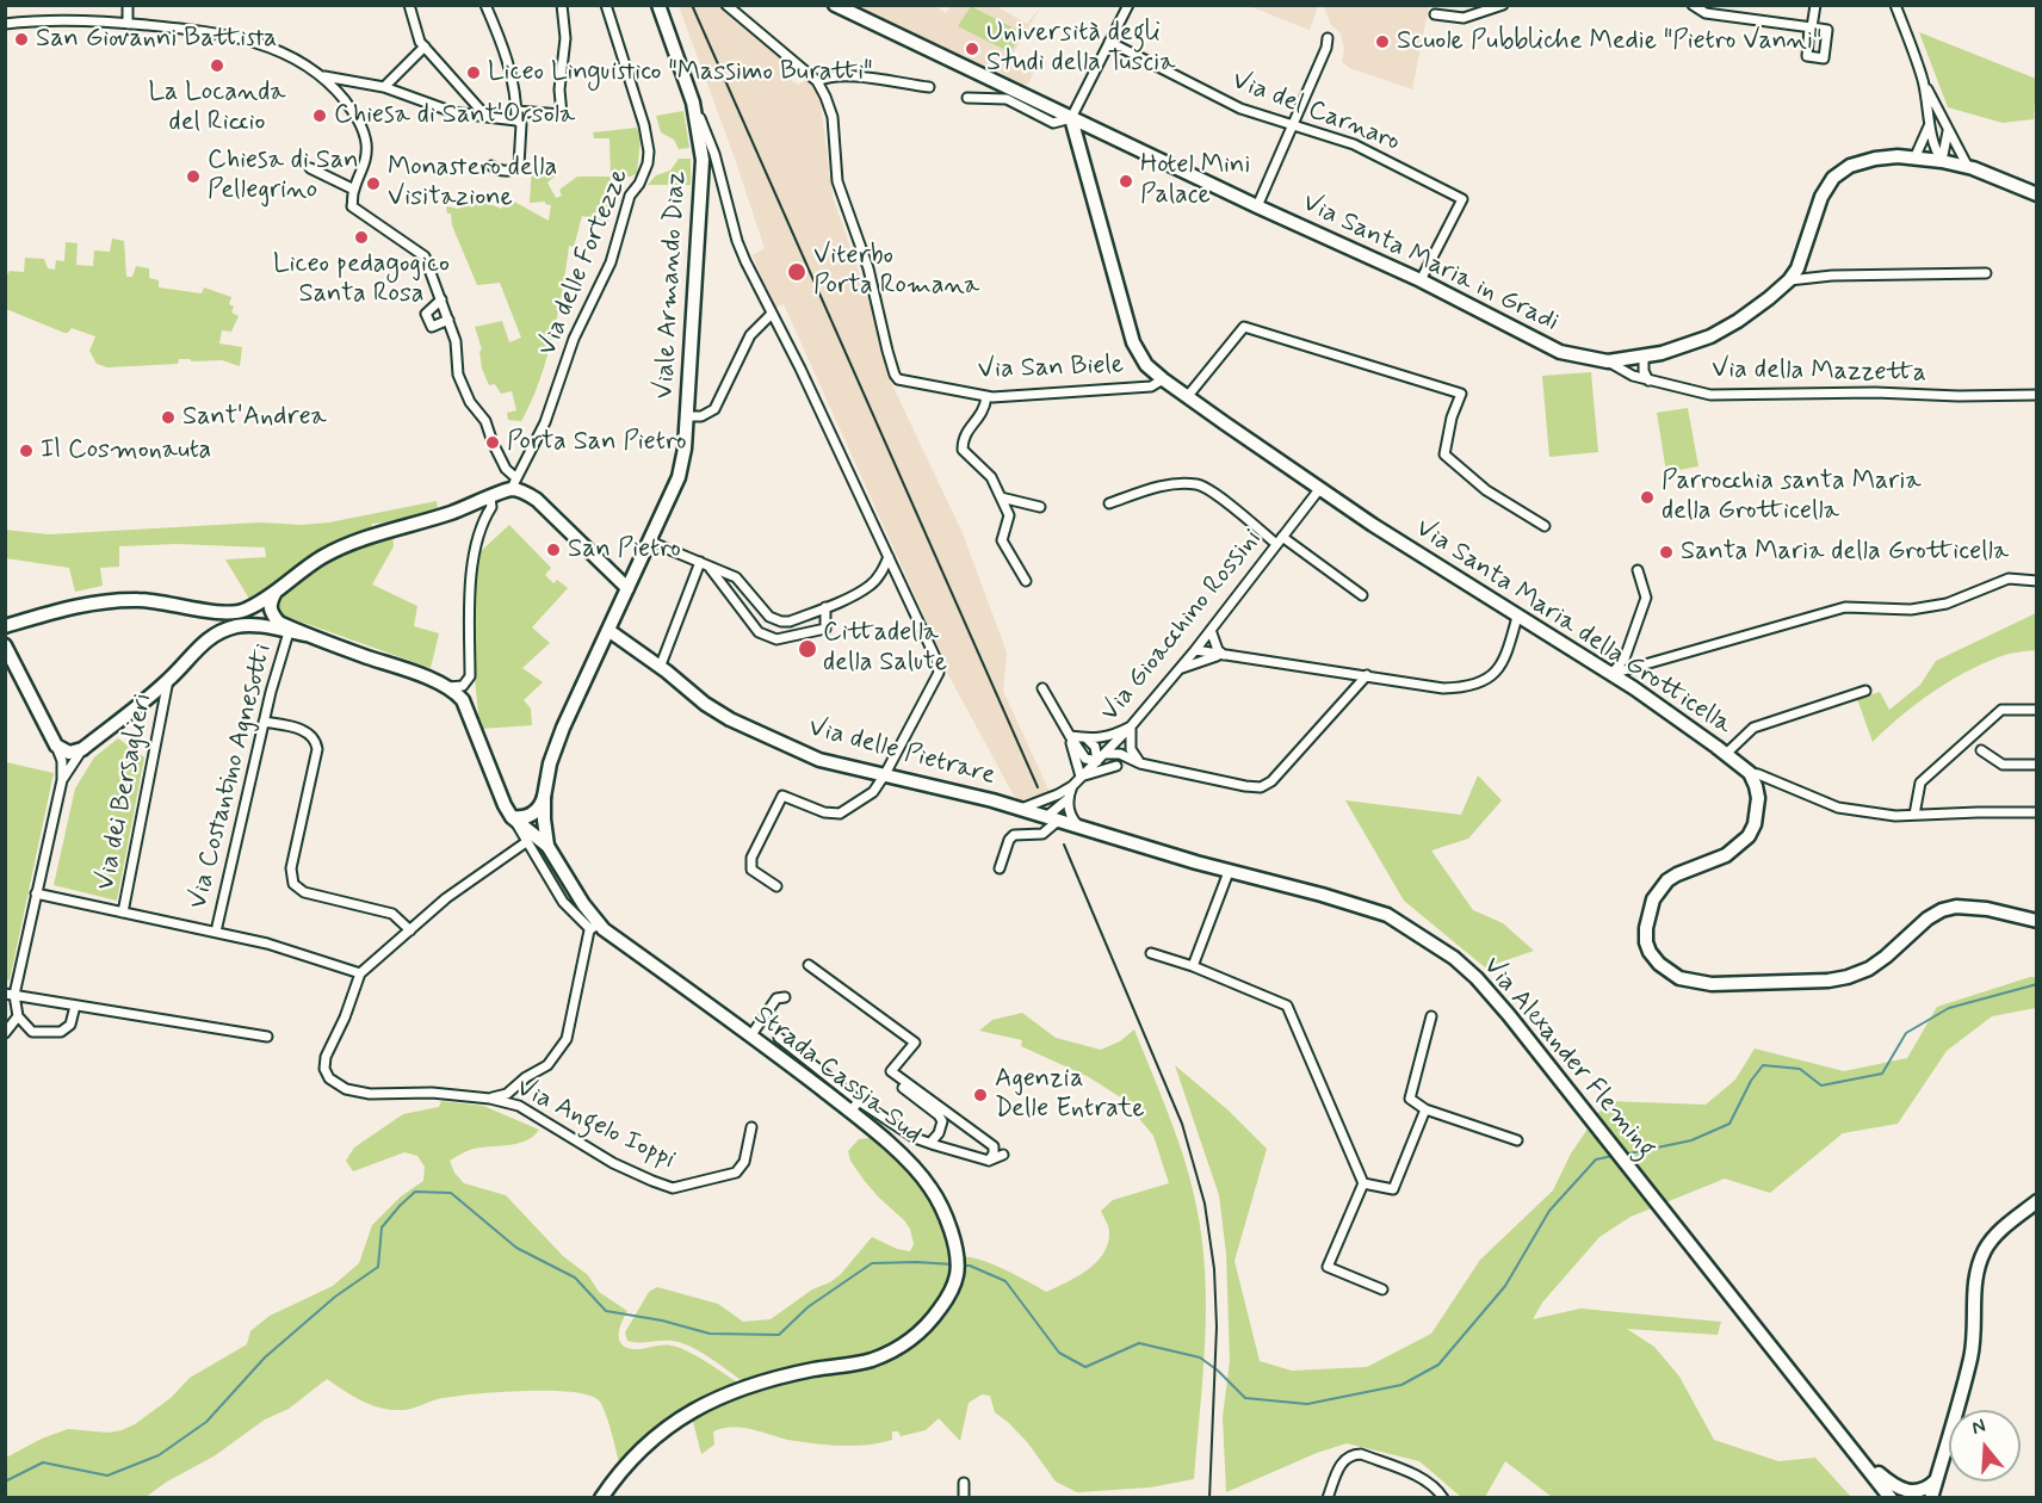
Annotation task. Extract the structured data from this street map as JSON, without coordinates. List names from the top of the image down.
{
  "streets": {
    "main road": [
      "Via Santa Maria in Gradi",
      "Viale Armando Diaz",
      "Via Santa Maria della Grotticella",
      "Via delle Pietrare",
      "Via Alexander Fleming",
      "Strada Cassia Sud"
    ],
    "street": [
      "Via del Carnaro",
      "Via delle Fortezze",
      "Via San Biele",
      "Via della Mazzetta",
      "Via Gioacchino Rossini",
      "Via Costantino Agnesotti",
      "Via dei Bersaglieri",
      "Via Angelo Ioppi"
    ]
  },
  "crossings": [
    ["Via del Carnaro", "Via Santa Maria in Gradi"],
    ["Via Santa Maria in Gradi", "Via della Mazzetta"],
    ["Via Santa Maria in Gradi", "Via Santa Maria della Grotticella"],
    ["Viale Armando Diaz", "Via delle Pietrare"],
    ["Viale Armando Diaz", "Strada Cassia Sud"],
    ["Via San Biele", "Via Santa Maria della Grotticella"],
    ["Via Gioacchino Rossini", "Via Santa Maria della Grotticella"],
    ["Via delle Pietrare", "Via Alexander Fleming"]
  ],
  "places": [
    "San Giovanni Battista",
    "Scuole Pubbliche Medie \"Pietro Vanni\"",
    "Università degli Studi della Tuscia",
    "La Locanda del Riccio",
    "Liceo Linguistico \"Massimo Buratti\"",
    "Chiesa di Sant'Orsola",
    "Chiesa di San Pellegrino",
    "Hotel Mini Palace",
    "Monastero della Visitazione",
    "Liceo pedagogico Santa Rosa",
    "Viterbo Porta Romana",
    "Sant'Andrea",
    "Porta San Pietro",
    "Il Cosmonauta",
    "Parrocchia santa Maria della Grotticella",
    "San Pietro",
    "Santa Maria della Grotticella",
    "Cittadella della Salute",
    "Agenzia Delle Entrate"
  ],
  "north": "top"
}
